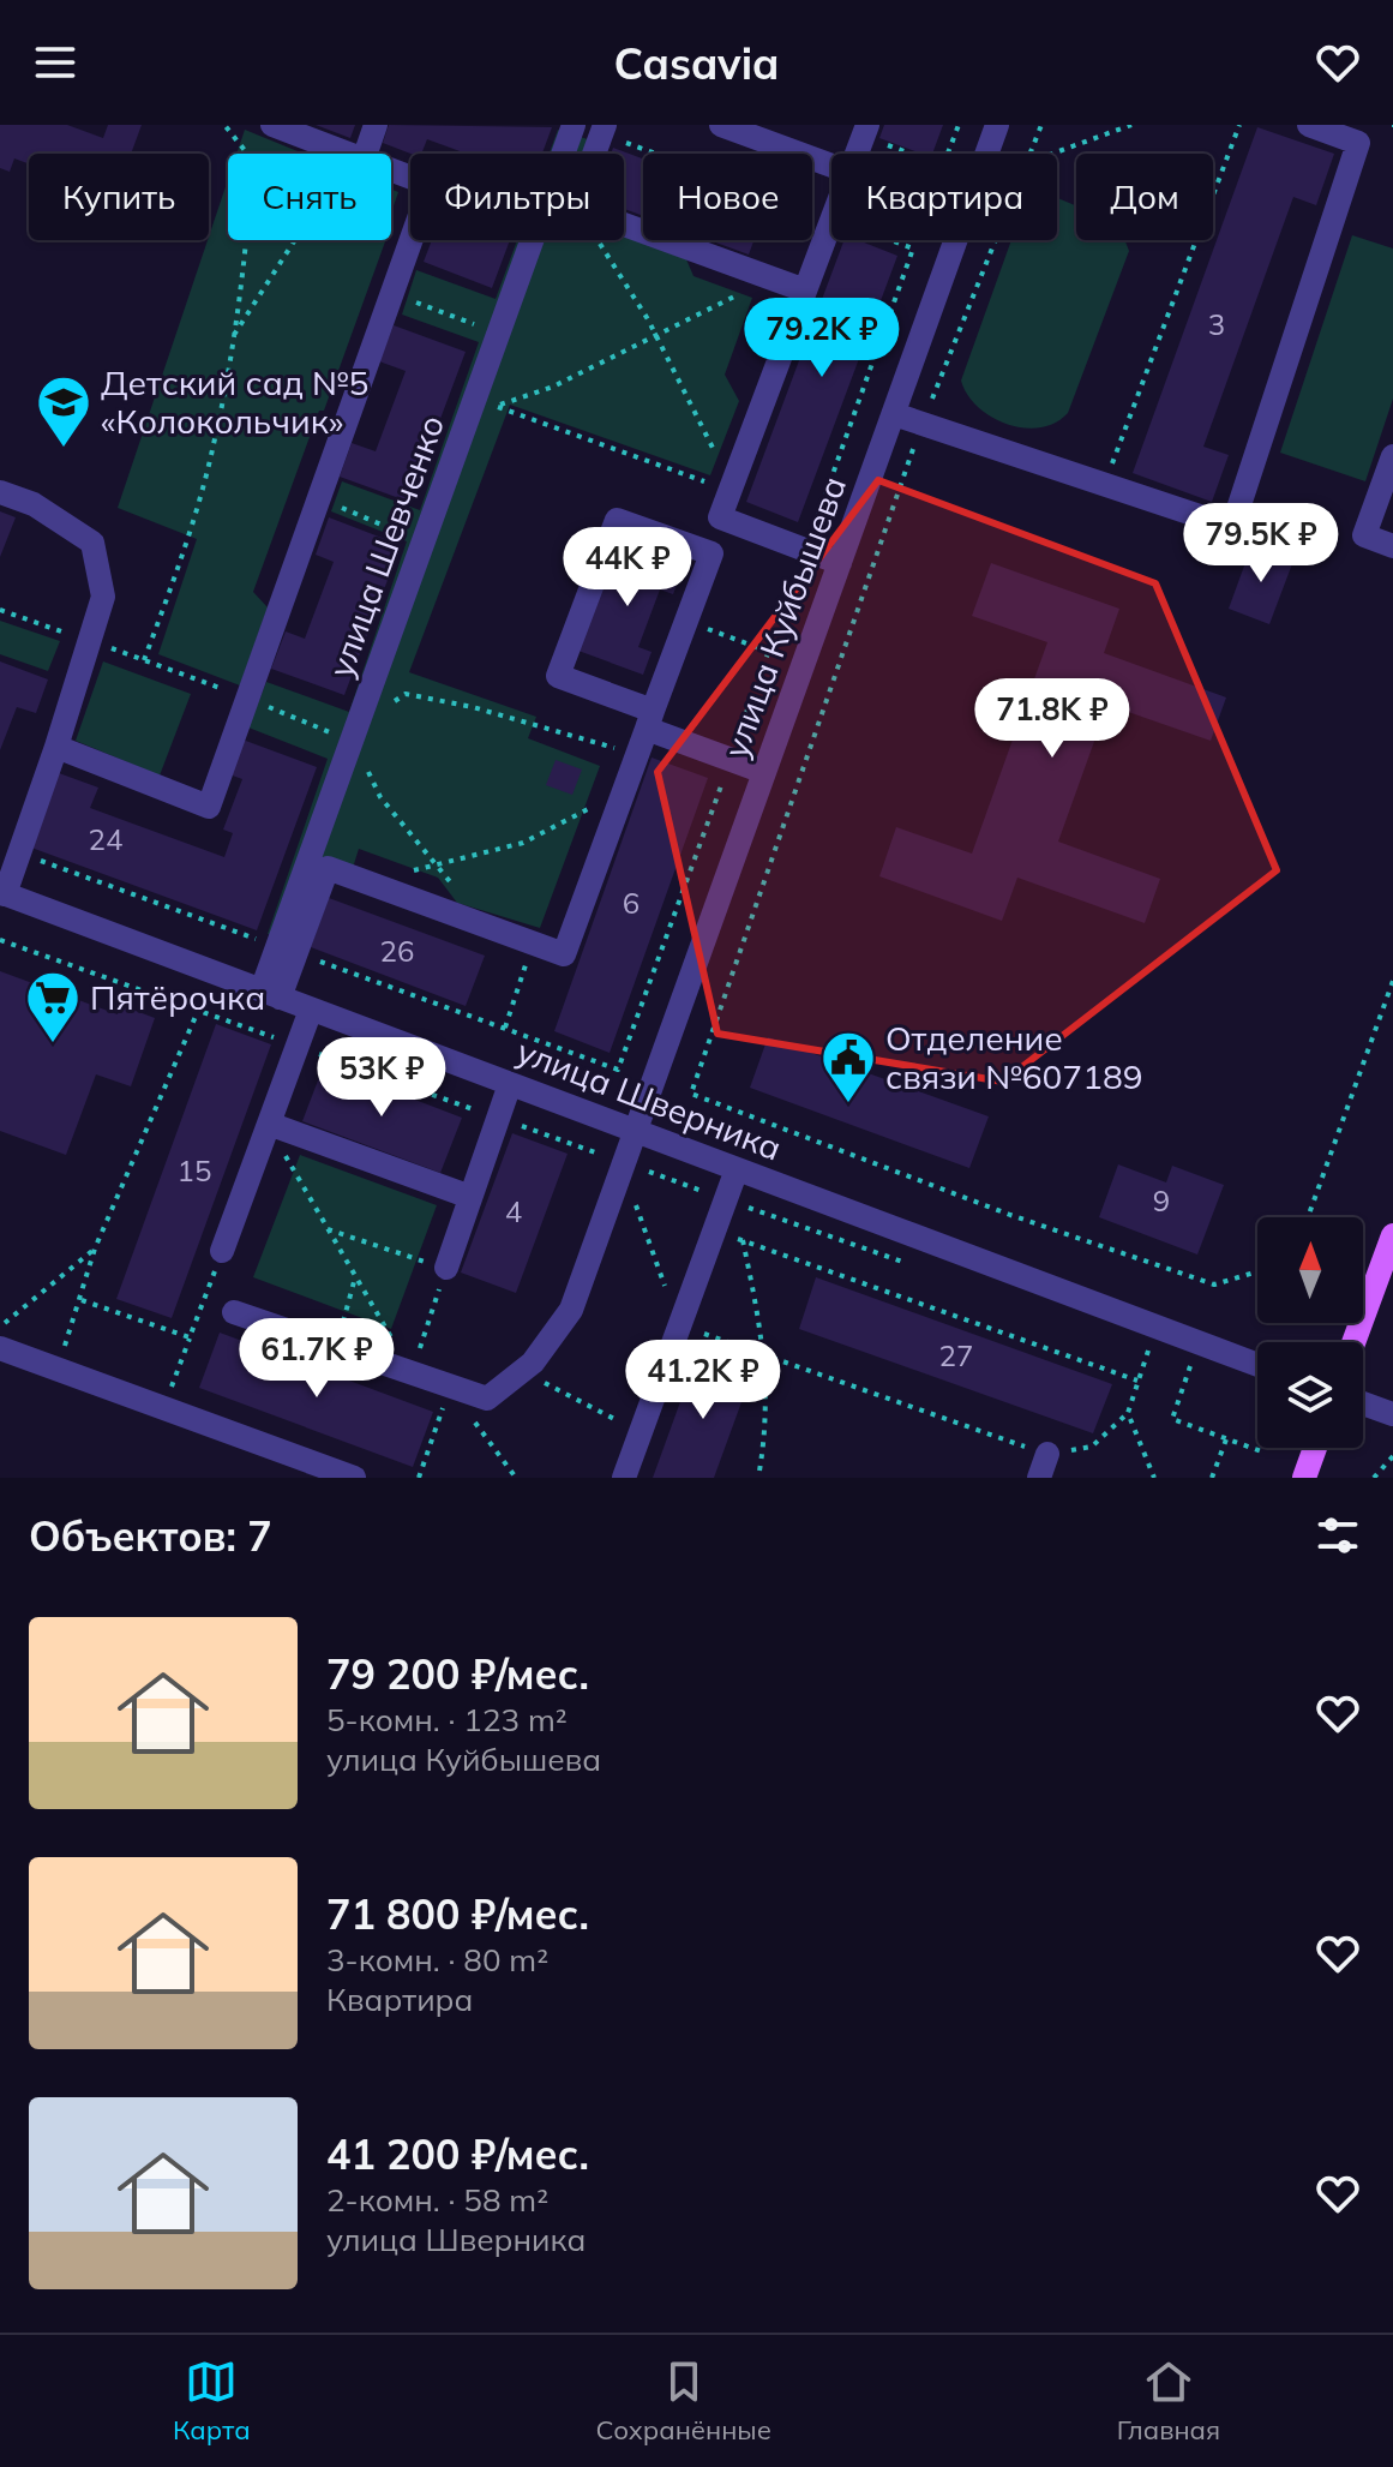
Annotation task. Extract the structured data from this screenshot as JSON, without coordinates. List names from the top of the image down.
{
  "streets": {
    "street": ["улица Шевченко", "улица Куйбышева", "улица Шверника"]
  },
  "crossings": [
    ["улица Шевченко", "улица Шверника"],
    ["улица Куйбышева", "улица Шверника"]
  ],
  "places": {
    "school or university": ["Детский сад №5 «Колокольчик»"],
    "supermarket": ["Пятёрочка"],
    "public building": ["Отделение связи №607189"]
  },
  "house_numbers": [
    "3",
    "24",
    "6",
    "26",
    "15",
    "9",
    "4",
    "27"
  ],
  "north": "top",
  "page": {
    "header": "Casavia",
    "chip": [
      "Купить",
      "Снять",
      "Фильтры",
      "Новое",
      "Квартира",
      "Дом"
    ],
    "price": [
      "79.2K ₽",
      "79.5K ₽",
      "44K ₽",
      "71.8K ₽",
      "53K ₽",
      "61.7K ₽",
      "41.2K ₽"
    ],
    "heading": "Объектов: 7",
    "list": [
      {
        "name": "79 200 ₽/мес.",
        "note": "5-комн. · 123 m² · улица Куйбышева"
      },
      {
        "name": "71 800 ₽/мес.",
        "note": "3-комн. · 80 m² · Квартира"
      },
      {
        "name": "41 200 ₽/мес.",
        "note": "2-комн. · 58 m² · улица Шверника"
      }
    ],
    "tabs": ["Карта", "Сохранённые", "Главная"]
  }
}
